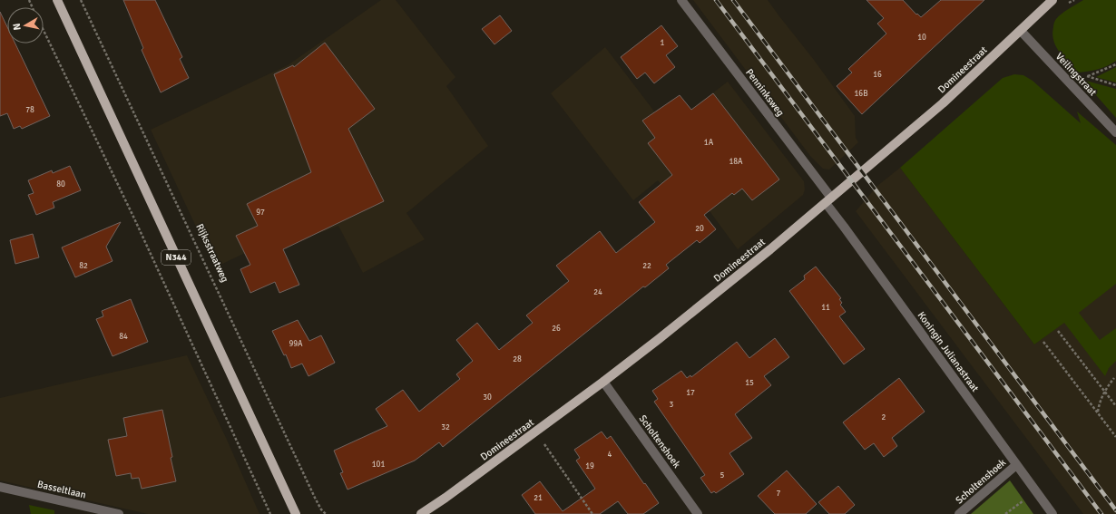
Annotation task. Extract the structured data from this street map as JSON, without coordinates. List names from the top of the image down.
{
  "streets": {
    "main road": ["Domineestraat", "N344"],
    "street": [
      "Veilingstraat",
      "Penninksweg",
      "Koningin Julianastraat",
      "Scholtenshoek",
      "Basseltlaan"
    ],
    "path": ["Rijksstraatweg"]
  },
  "crossings": [
    ["Domineestraat", "Veilingstraat"],
    ["Domineestraat", "Penninksweg"],
    ["Domineestraat", "Koningin Julianastraat"],
    ["Domineestraat", "Scholtenshoek"],
    ["Penninksweg", "Koningin Julianastraat"],
    ["Koningin Julianastraat", "Scholtenshoek"]
  ],
  "house_numbers": [
    "10",
    "1",
    "16",
    "16B",
    "78",
    "1A",
    "18A",
    "80",
    "97",
    "20",
    "82",
    "22",
    "24",
    "11",
    "26",
    "84",
    "99A",
    "28",
    "15",
    "17",
    "30",
    "3",
    "2",
    "32",
    "4",
    "101",
    "19",
    "5",
    "7",
    "21"
  ],
  "north": "left"
}
